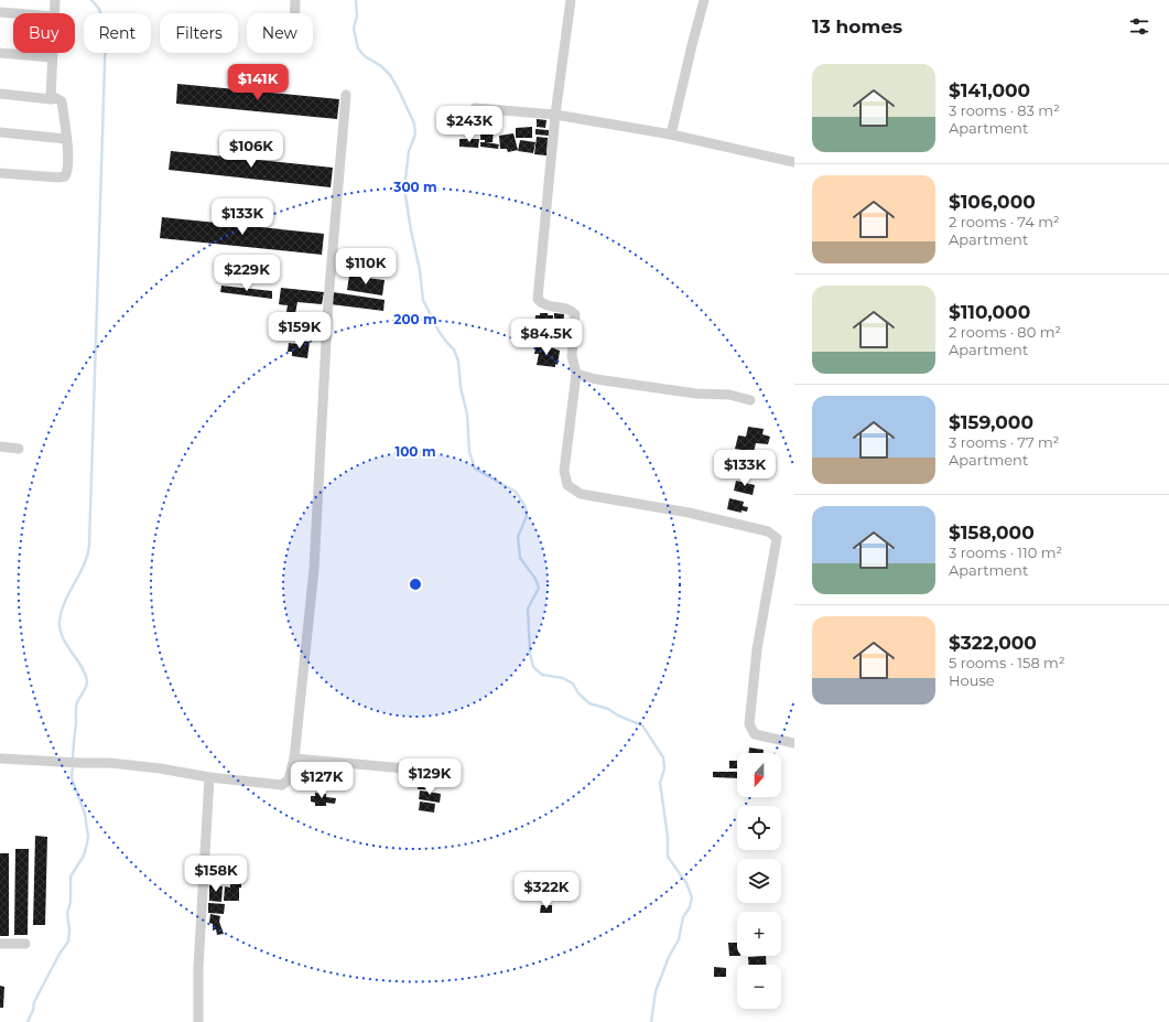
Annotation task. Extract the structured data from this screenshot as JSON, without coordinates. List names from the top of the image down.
{
  "north": "bottom",
  "page": {
    "heading": "13 homes",
    "chip": [
      "Buy",
      "Rent",
      "Filters",
      "New"
    ],
    "list": [
      {
        "name": "$141,000",
        "note": "3 rooms · 83 m² · Apartment"
      },
      {
        "name": "$106,000",
        "note": "2 rooms · 74 m² · Apartment"
      },
      {
        "name": "$110,000",
        "note": "2 rooms · 80 m² · Apartment"
      },
      {
        "name": "$159,000",
        "note": "3 rooms · 77 m² · Apartment"
      },
      {
        "name": "$158,000",
        "note": "3 rooms · 110 m² · Apartment"
      },
      {
        "name": "$322,000",
        "note": "5 rooms · 158 m² · House"
      }
    ],
    "price": [
      "$141K",
      "$243K",
      "$106K",
      "$133K",
      "$110K",
      "$229K",
      "$159K",
      "$84.5K",
      "$133K",
      "$129K",
      "$127K",
      "$158K",
      "$322K"
    ],
    "map_buttons": ["+", "−"]
  },
  "rings": ["300 m", "200 m", "100 m"]
}
